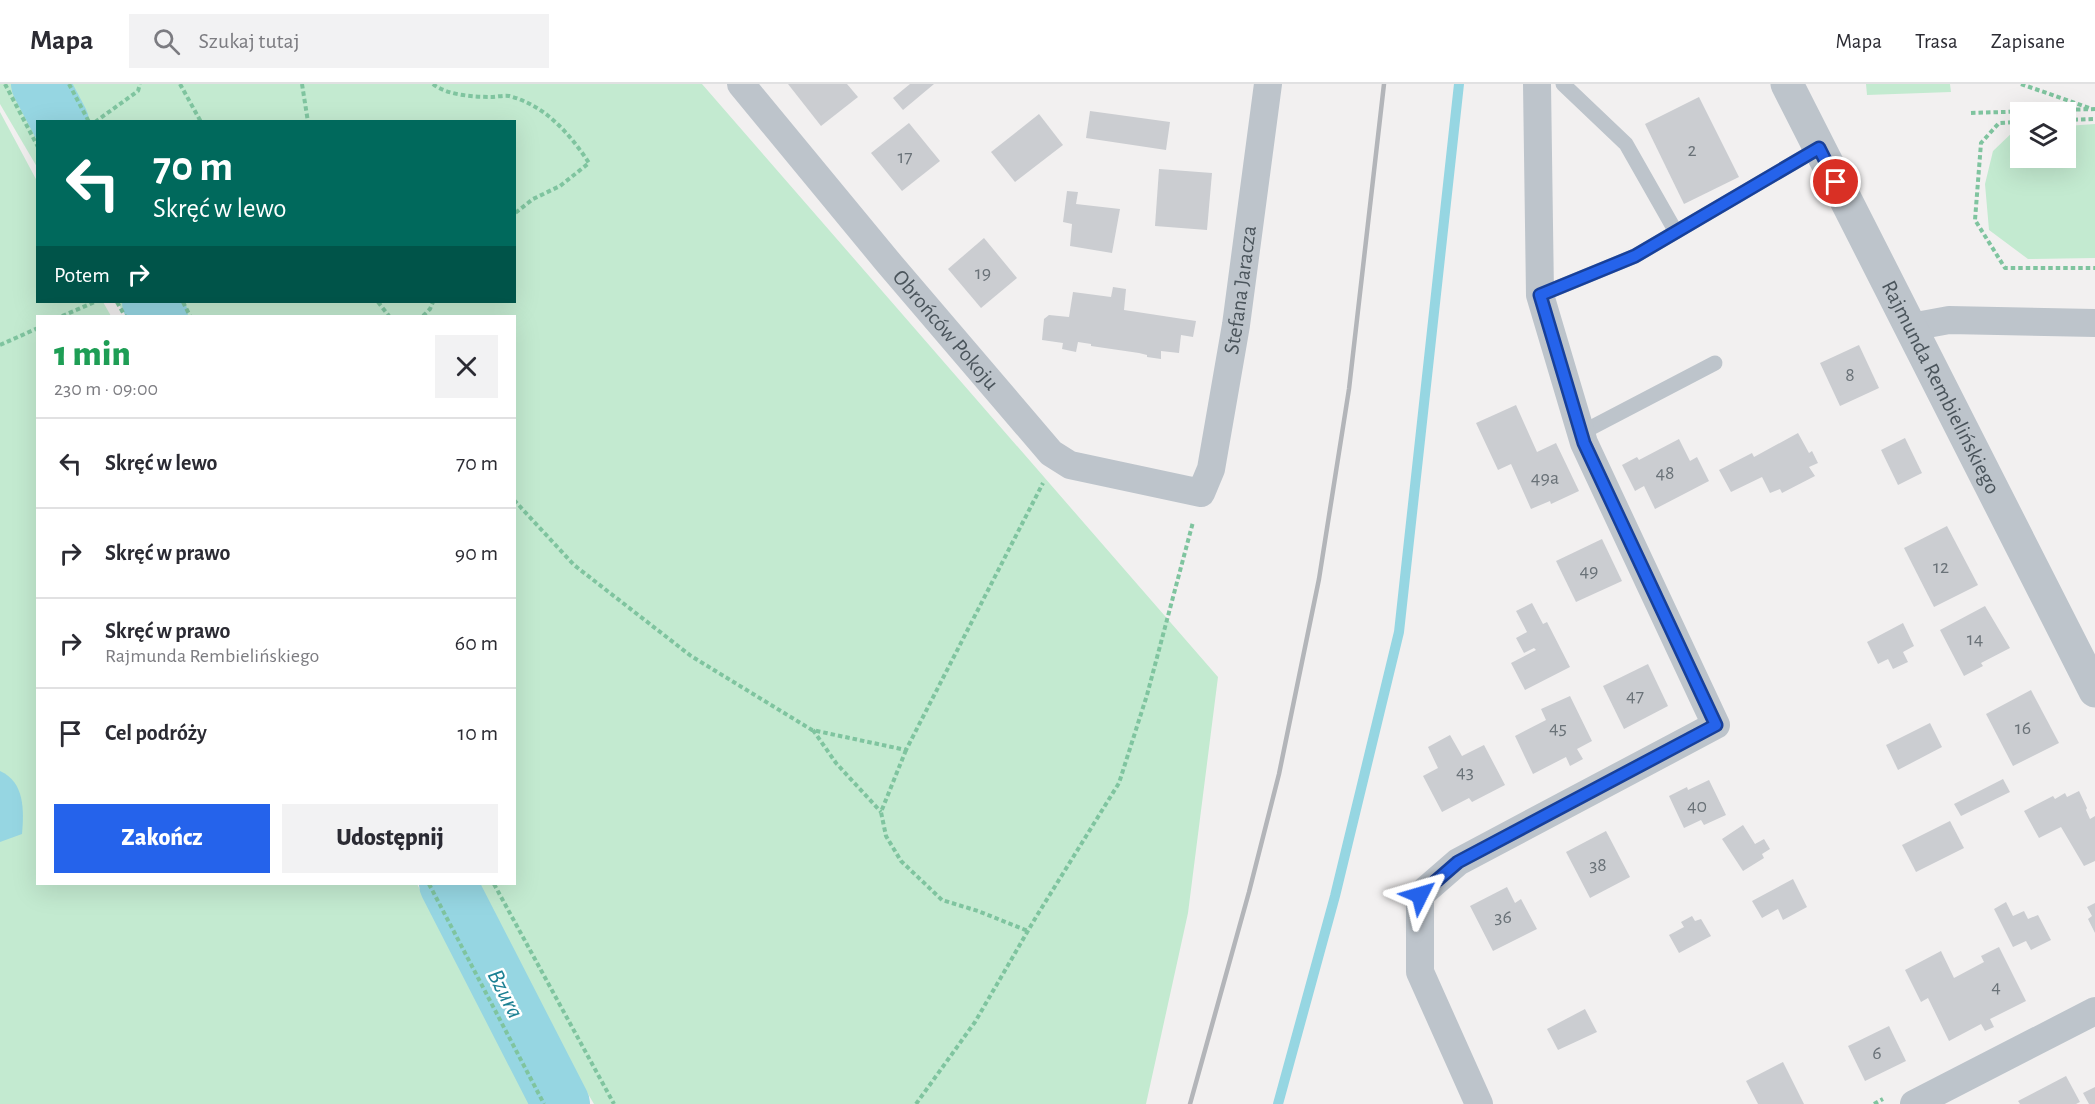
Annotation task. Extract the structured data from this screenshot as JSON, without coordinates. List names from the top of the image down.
{
  "streets": {
    "street": ["Stefana Jaracza", "Obrońców Pokoju", "Rajmunda Rembielińskiego"]
  },
  "crossings": [
    ["Stefana Jaracza", "Obrońców Pokoju"]
  ],
  "water": ["Bzura"],
  "house_numbers": [
    "2",
    "17",
    "19",
    "8",
    "48",
    "49a",
    "12",
    "49",
    "14",
    "47",
    "45",
    "16",
    "43",
    "40",
    "38",
    "36",
    "4",
    "6"
  ],
  "page": {
    "header": "Mapa",
    "search": "Szukaj tutaj",
    "nav": ["Mapa", "Trasa", "Zapisane"],
    "turn": ["70 m", "Skręć w lewo"],
    "then": "Potem",
    "heading": ["1 min", "230 m · 09:00"],
    "list": [
      {
        "name": "Skręć w lewo",
        "value": "70 m"
      },
      {
        "name": "Skręć w prawo",
        "value": "90 m"
      },
      {
        "name": "Skręć w prawo",
        "note": "Rajmunda Rembielińskiego",
        "value": "60 m"
      },
      {
        "name": "Cel podróży",
        "value": "10 m"
      }
    ],
    "buttons": ["Zakończ", "Udostępnij"]
  }
}
